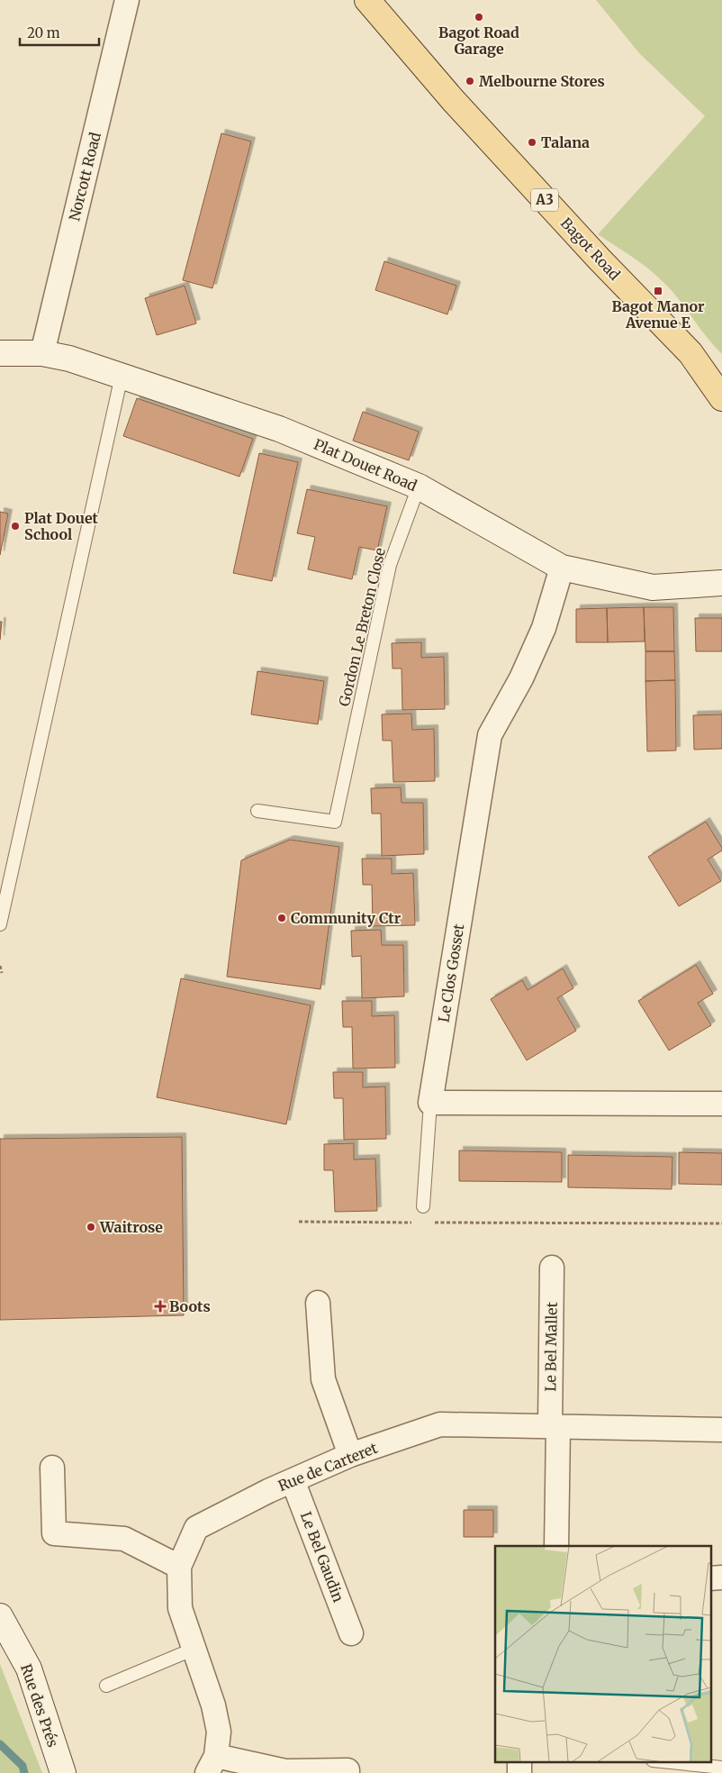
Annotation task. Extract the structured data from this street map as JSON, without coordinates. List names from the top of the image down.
{
  "streets": {
    "main road": [
      "A3",
      "Bagot Road",
      "Plat Douet Road",
      "Rue des Prés"
    ],
    "street": [
      "Norcott Road",
      "Le Clos Gosset",
      "Le Bel Mallet",
      "Rue de Carteret",
      "Le Bel Gaudin"
    ],
    "lane": ["Gordon Le Breton Close"]
  },
  "crossings": [
    ["Norcott Road", "Plat Douet Road"],
    ["Plat Douet Road", "Gordon Le Breton Close"],
    ["Plat Douet Road", "Le Clos Gosset"],
    ["Le Bel Mallet", "Rue de Carteret"],
    ["Rue de Carteret", "Le Bel Gaudin"]
  ],
  "places": {
    "other": [
      "Bagot Road Garage",
      "Melbourne Stores",
      "Talana",
      "Plat Douet School",
      "Community Ctr",
      "Waitrose"
    ],
    "transit": ["Bagot Manor Avenue E"],
    "health": ["Boots"]
  },
  "scale_bar": "20 m"
}
